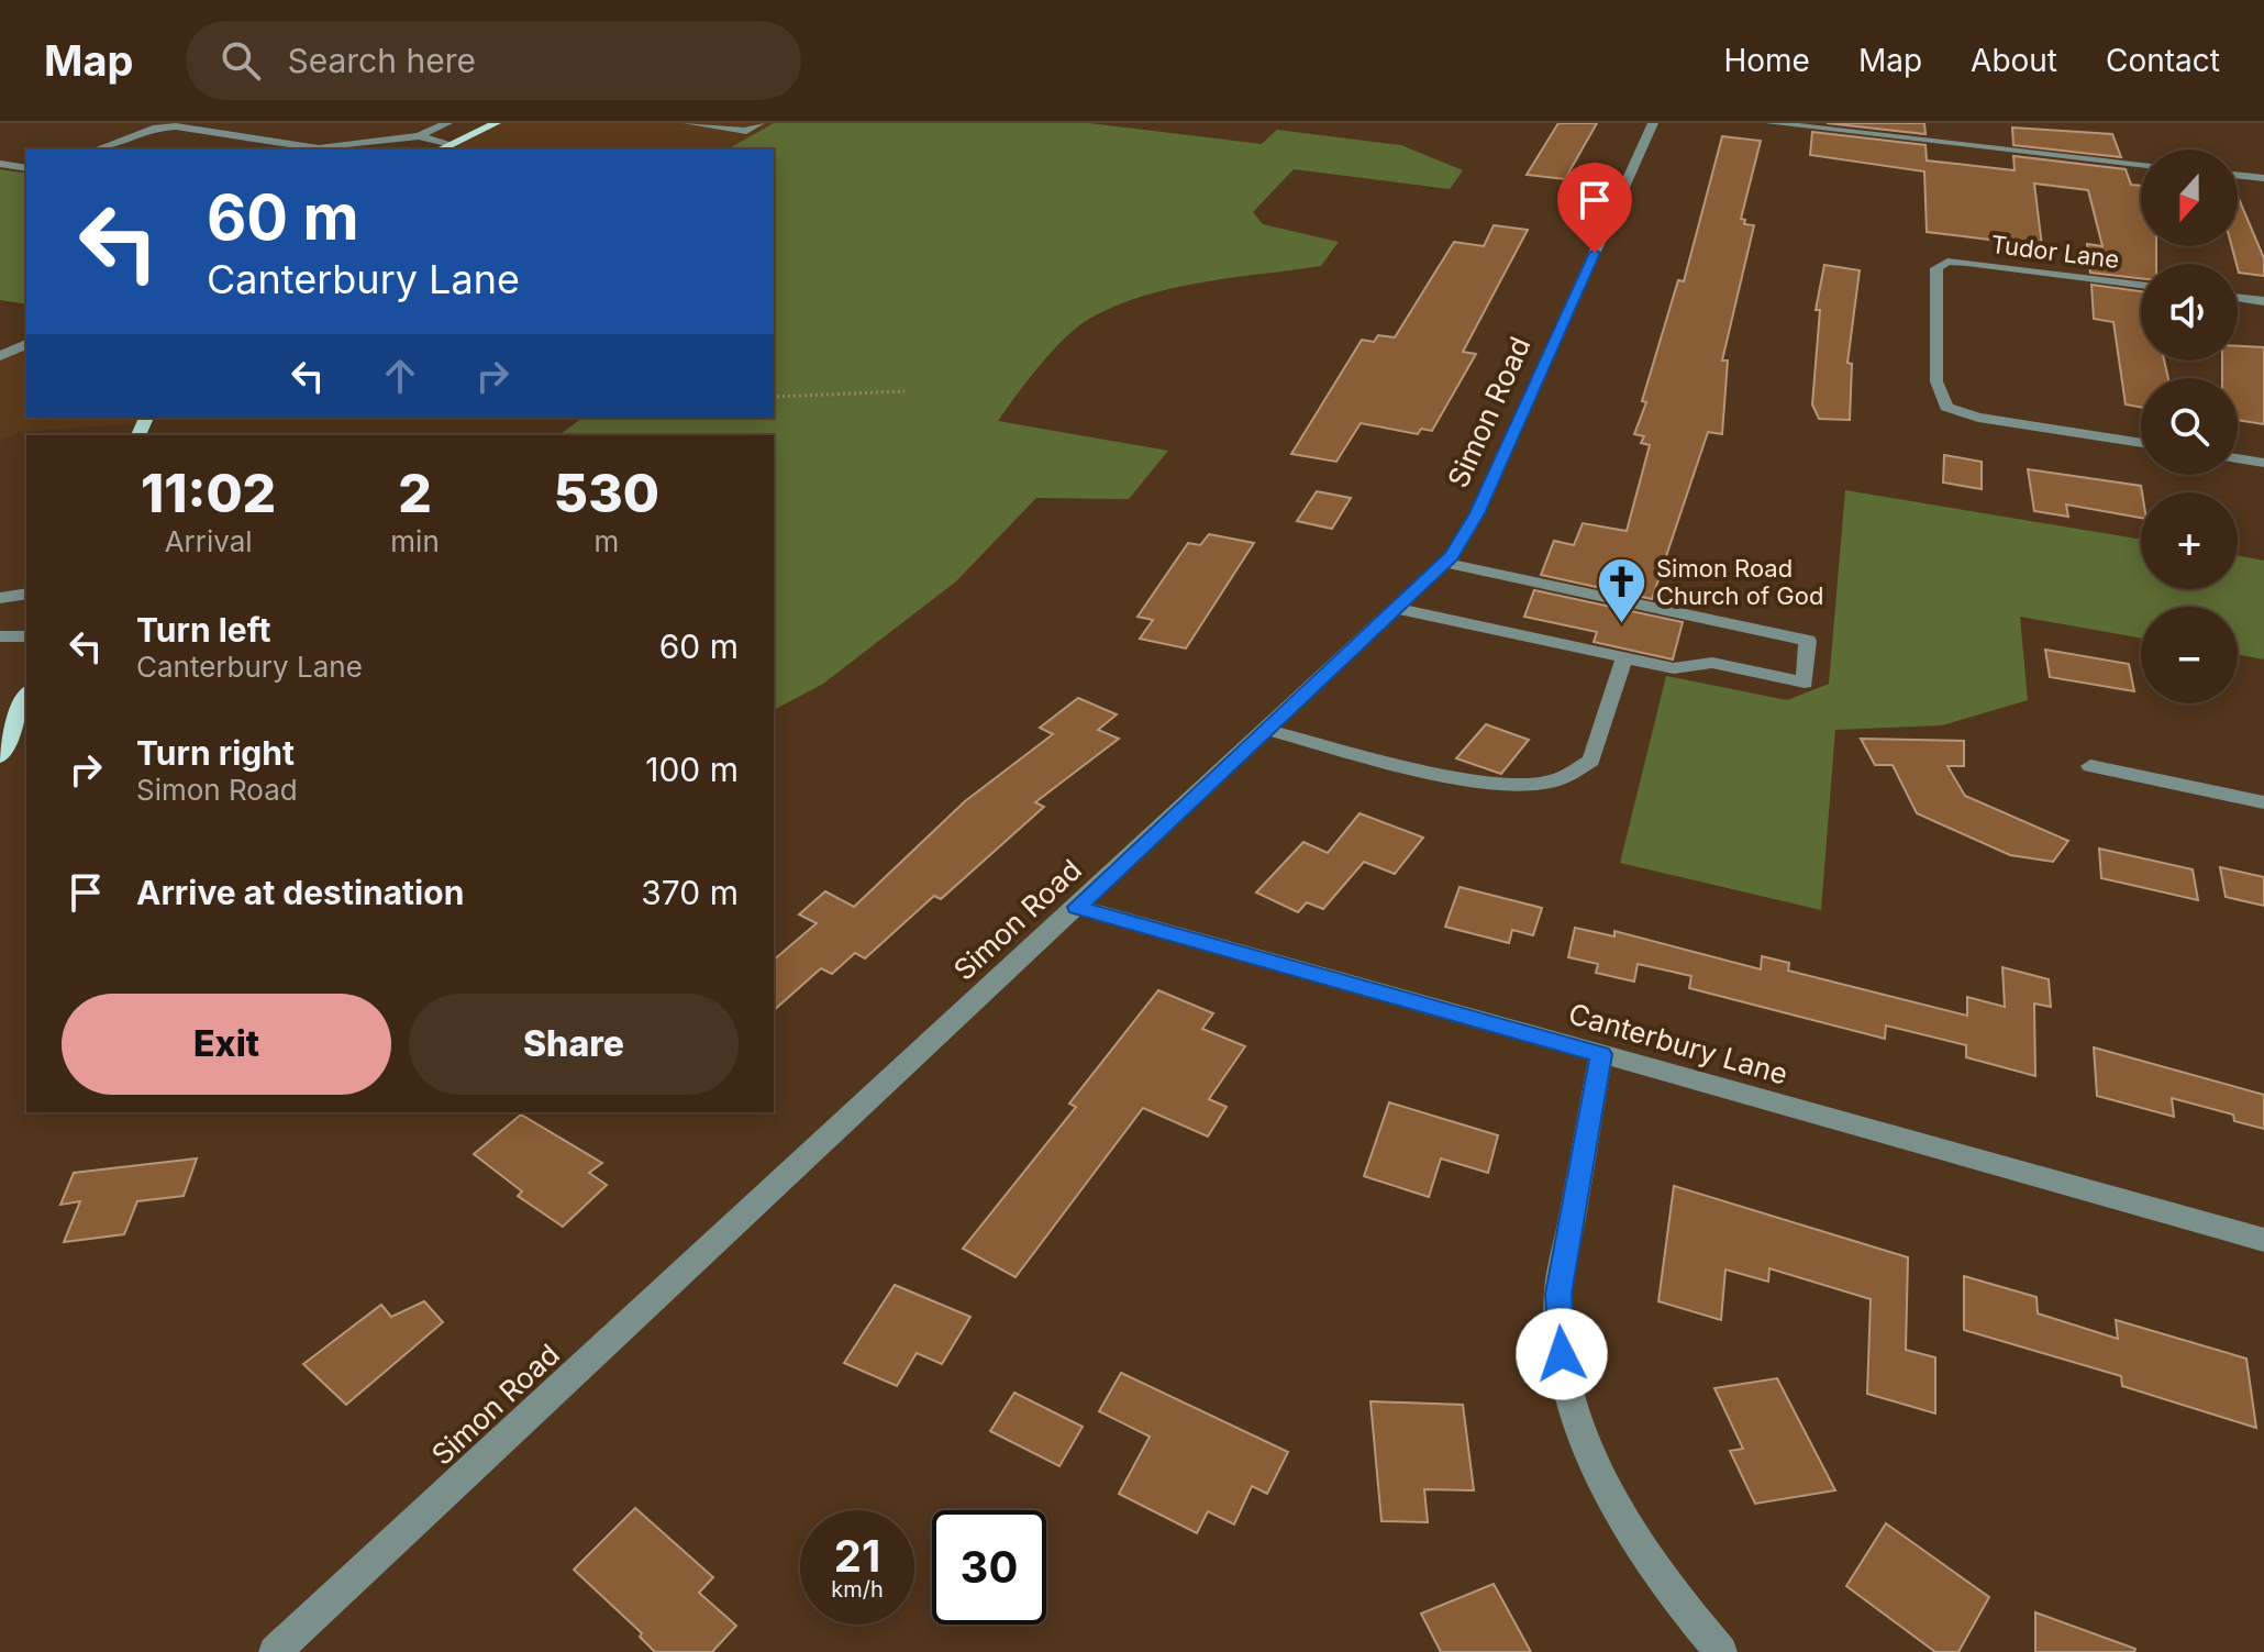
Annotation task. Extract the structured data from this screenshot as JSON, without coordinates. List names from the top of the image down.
{
  "streets": {
    "street": ["Tudor Lane", "Simon Road", "Canterbury Lane"]
  },
  "crossings": [
    ["Simon Road", "Canterbury Lane"]
  ],
  "places": {
    "church": ["Simon Road Church of God"]
  },
  "north": "bottom",
  "page": {
    "header": "Map",
    "search": "Search here",
    "nav": [
      "Home",
      "Map",
      "About",
      "Contact"
    ],
    "map_buttons": ["+", "−"],
    "turn": ["60 m", "Canterbury Lane"],
    "eta": [
      "11:02",
      "Arrival",
      "2",
      "min",
      "530",
      "m"
    ],
    "list": [
      {
        "name": "Turn left",
        "note": "Canterbury Lane",
        "value": "60 m"
      },
      {
        "name": "Turn right",
        "note": "Simon Road",
        "value": "100 m"
      },
      {
        "name": "Arrive at destination",
        "value": "370 m"
      }
    ],
    "buttons": ["Exit", "Share"],
    "speed": "21 km/h",
    "limit": "30"
  }
}
